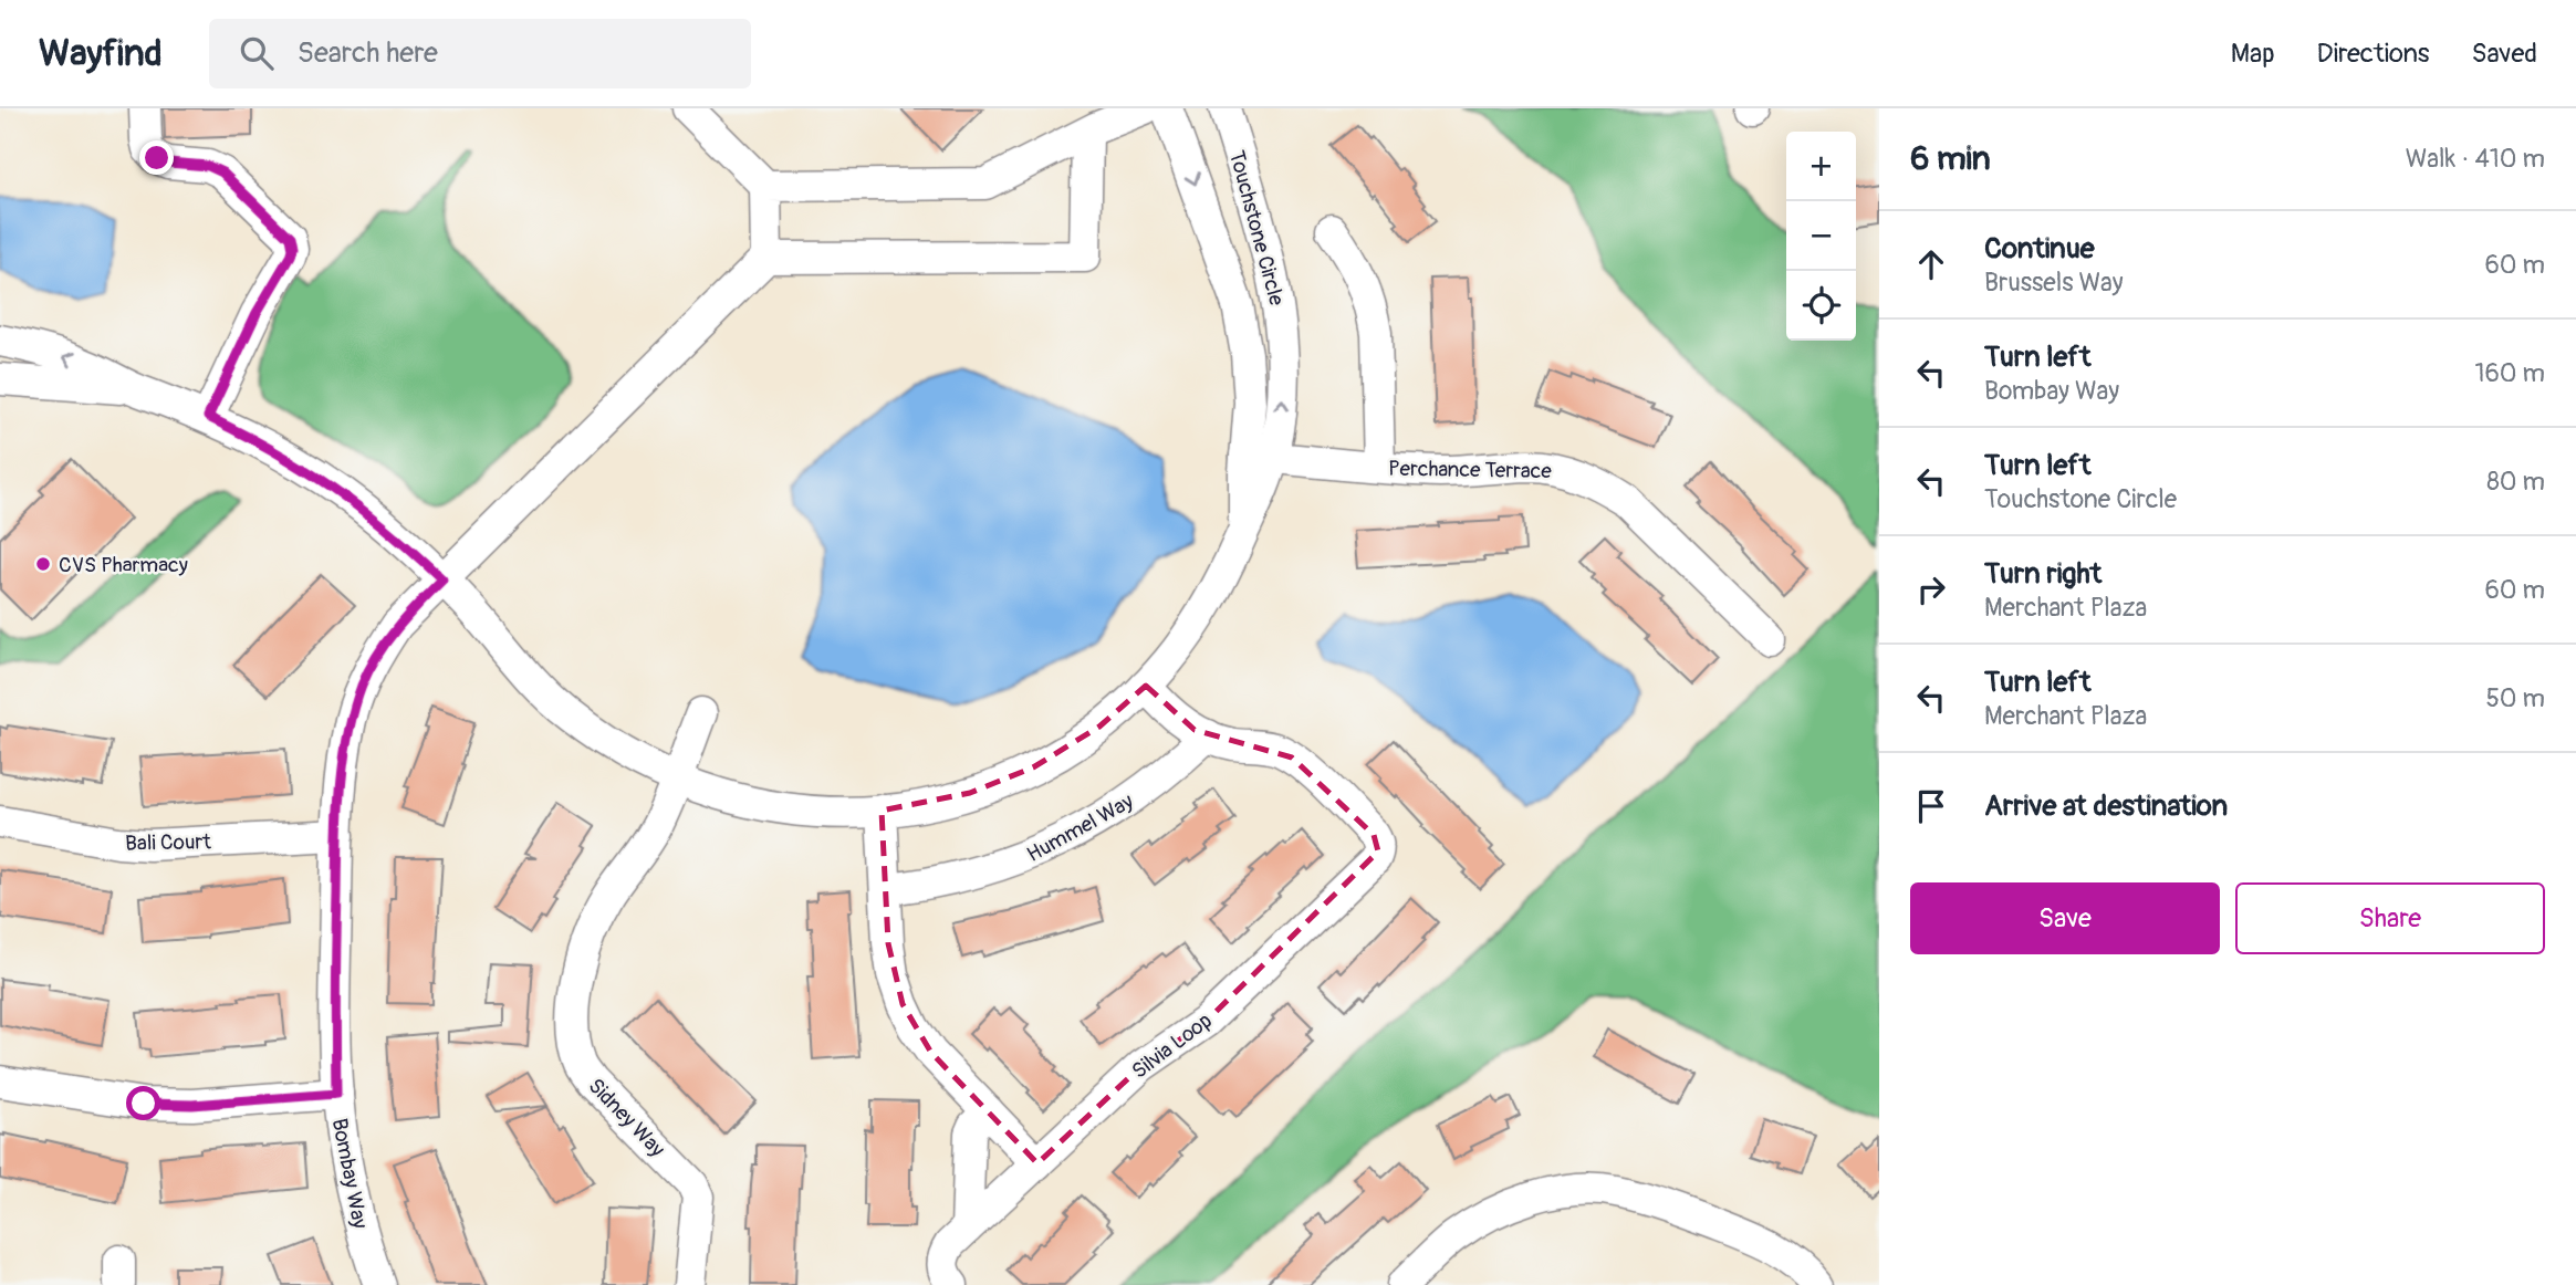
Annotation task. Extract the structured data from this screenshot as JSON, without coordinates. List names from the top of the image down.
{
  "streets": {
    "street": [
      "Touchstone Circle",
      "Perchance Terrace",
      "Hummel Way",
      "Bali Court",
      "Silvia Loop",
      "Sidney Way",
      "Bombay Way"
    ]
  },
  "crossings": [
    ["Touchstone Circle", "Perchance Terrace"],
    ["Touchstone Circle", "Silvia Loop"],
    ["Touchstone Circle", "Sidney Way"],
    ["Touchstone Circle", "Bombay Way"],
    ["Hummel Way", "Silvia Loop"],
    ["Bali Court", "Bombay Way"]
  ],
  "places": ["CVS Pharmacy"],
  "page": {
    "header": "Wayfind",
    "search": "Search here",
    "nav": ["Map", "Directions", "Saved"],
    "heading": ["6 min", "Walk · 410 m"],
    "map_buttons": ["+", "−"],
    "list": [
      ["Continue", "Brussels Way", "60 m"],
      ["Turn left", "Bombay Way", "160 m"],
      ["Turn left", "Touchstone Circle", "80 m"],
      ["Turn right", "Merchant Plaza", "60 m"],
      ["Turn left", "Merchant Plaza", "50 m"],
      "Arrive at destination"
    ],
    "buttons": ["Save", "Share"]
  }
}
